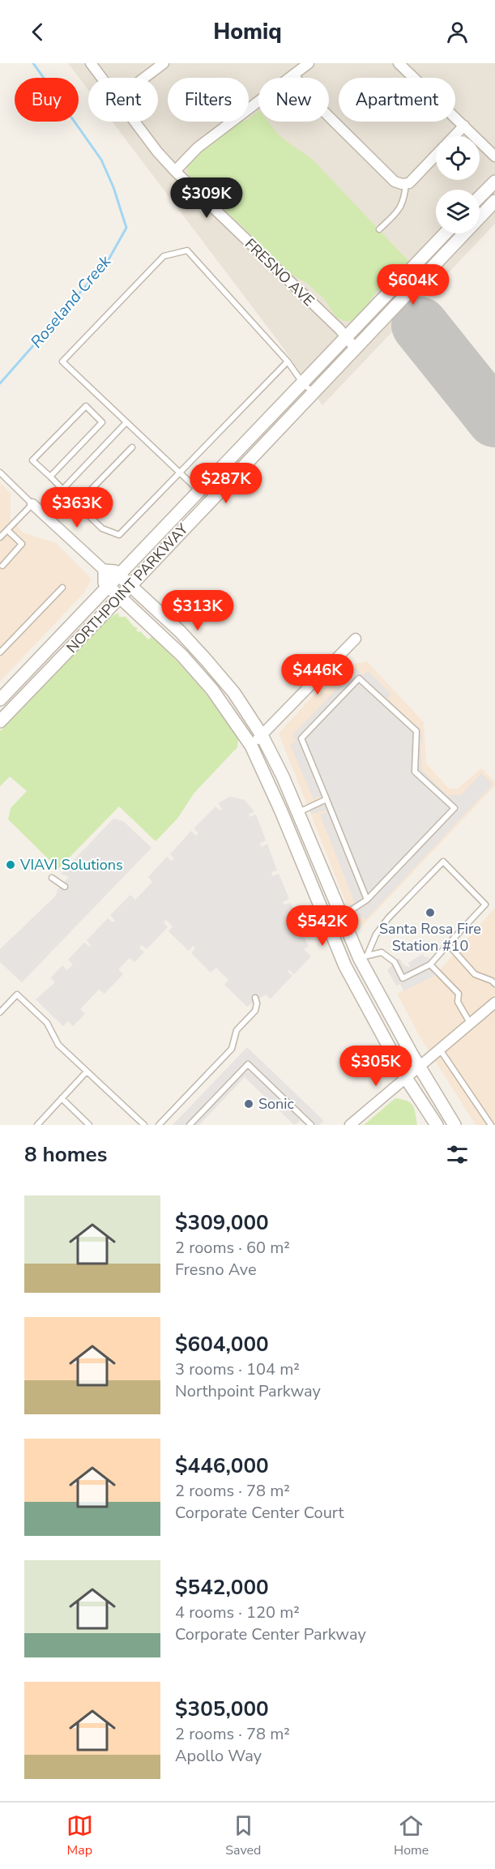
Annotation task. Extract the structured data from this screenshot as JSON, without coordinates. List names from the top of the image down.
{
  "streets": {
    "street": ["FRESNO AVE", "NORTHPOINT PARKWAY"]
  },
  "crossings": [
    ["FRESNO AVE", "NORTHPOINT PARKWAY"]
  ],
  "water": ["Roseland Creek"],
  "places": ["VIAVI Solutions", "Santa Rosa Fire Station #10", "Sonic"],
  "page": {
    "header": "Homiq",
    "chip": [
      "Buy",
      "Rent",
      "Filters",
      "New",
      "Apartment"
    ],
    "price": [
      "$309K",
      "$604K",
      "$287K",
      "$363K",
      "$313K",
      "$446K",
      "$542K",
      "$305K"
    ],
    "heading": "8 homes",
    "list": [
      {
        "name": "$309,000",
        "note": "2 rooms · 60 m² · Fresno Ave"
      },
      {
        "name": "$604,000",
        "note": "3 rooms · 104 m² · Northpoint Parkway"
      },
      {
        "name": "$446,000",
        "note": "2 rooms · 78 m² · Corporate Center Court"
      },
      {
        "name": "$542,000",
        "note": "4 rooms · 120 m² · Corporate Center Parkway"
      },
      {
        "name": "$305,000",
        "note": "2 rooms · 78 m² · Apollo Way"
      }
    ],
    "tabs": ["Map", "Saved", "Home"]
  }
}
